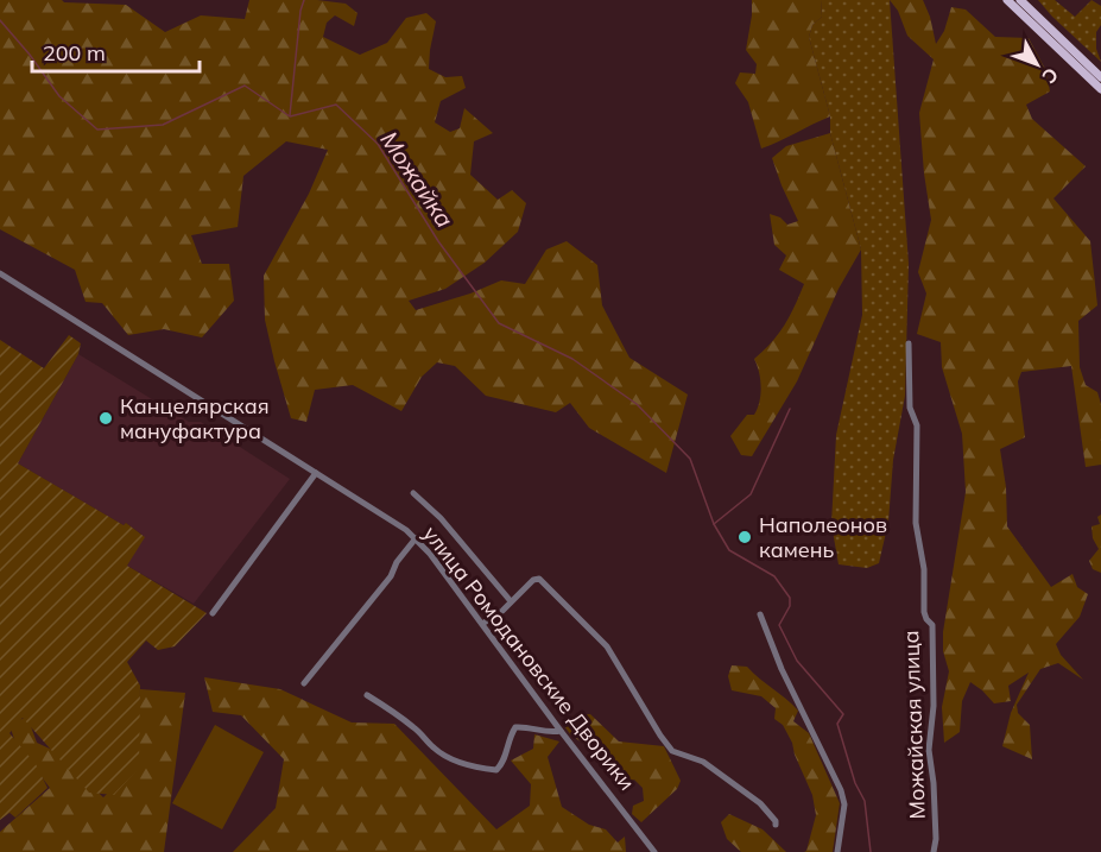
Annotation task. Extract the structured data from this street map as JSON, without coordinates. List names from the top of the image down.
{
  "streets": {
    "street": ["улица Ромодановские Дворики", "Можайская улица"]
  },
  "water": ["Можайка"],
  "places": ["Канцелярская мануфактура", "Наполеонов камень"],
  "scale_bar": "200 m",
  "north": "bottom right"
}
